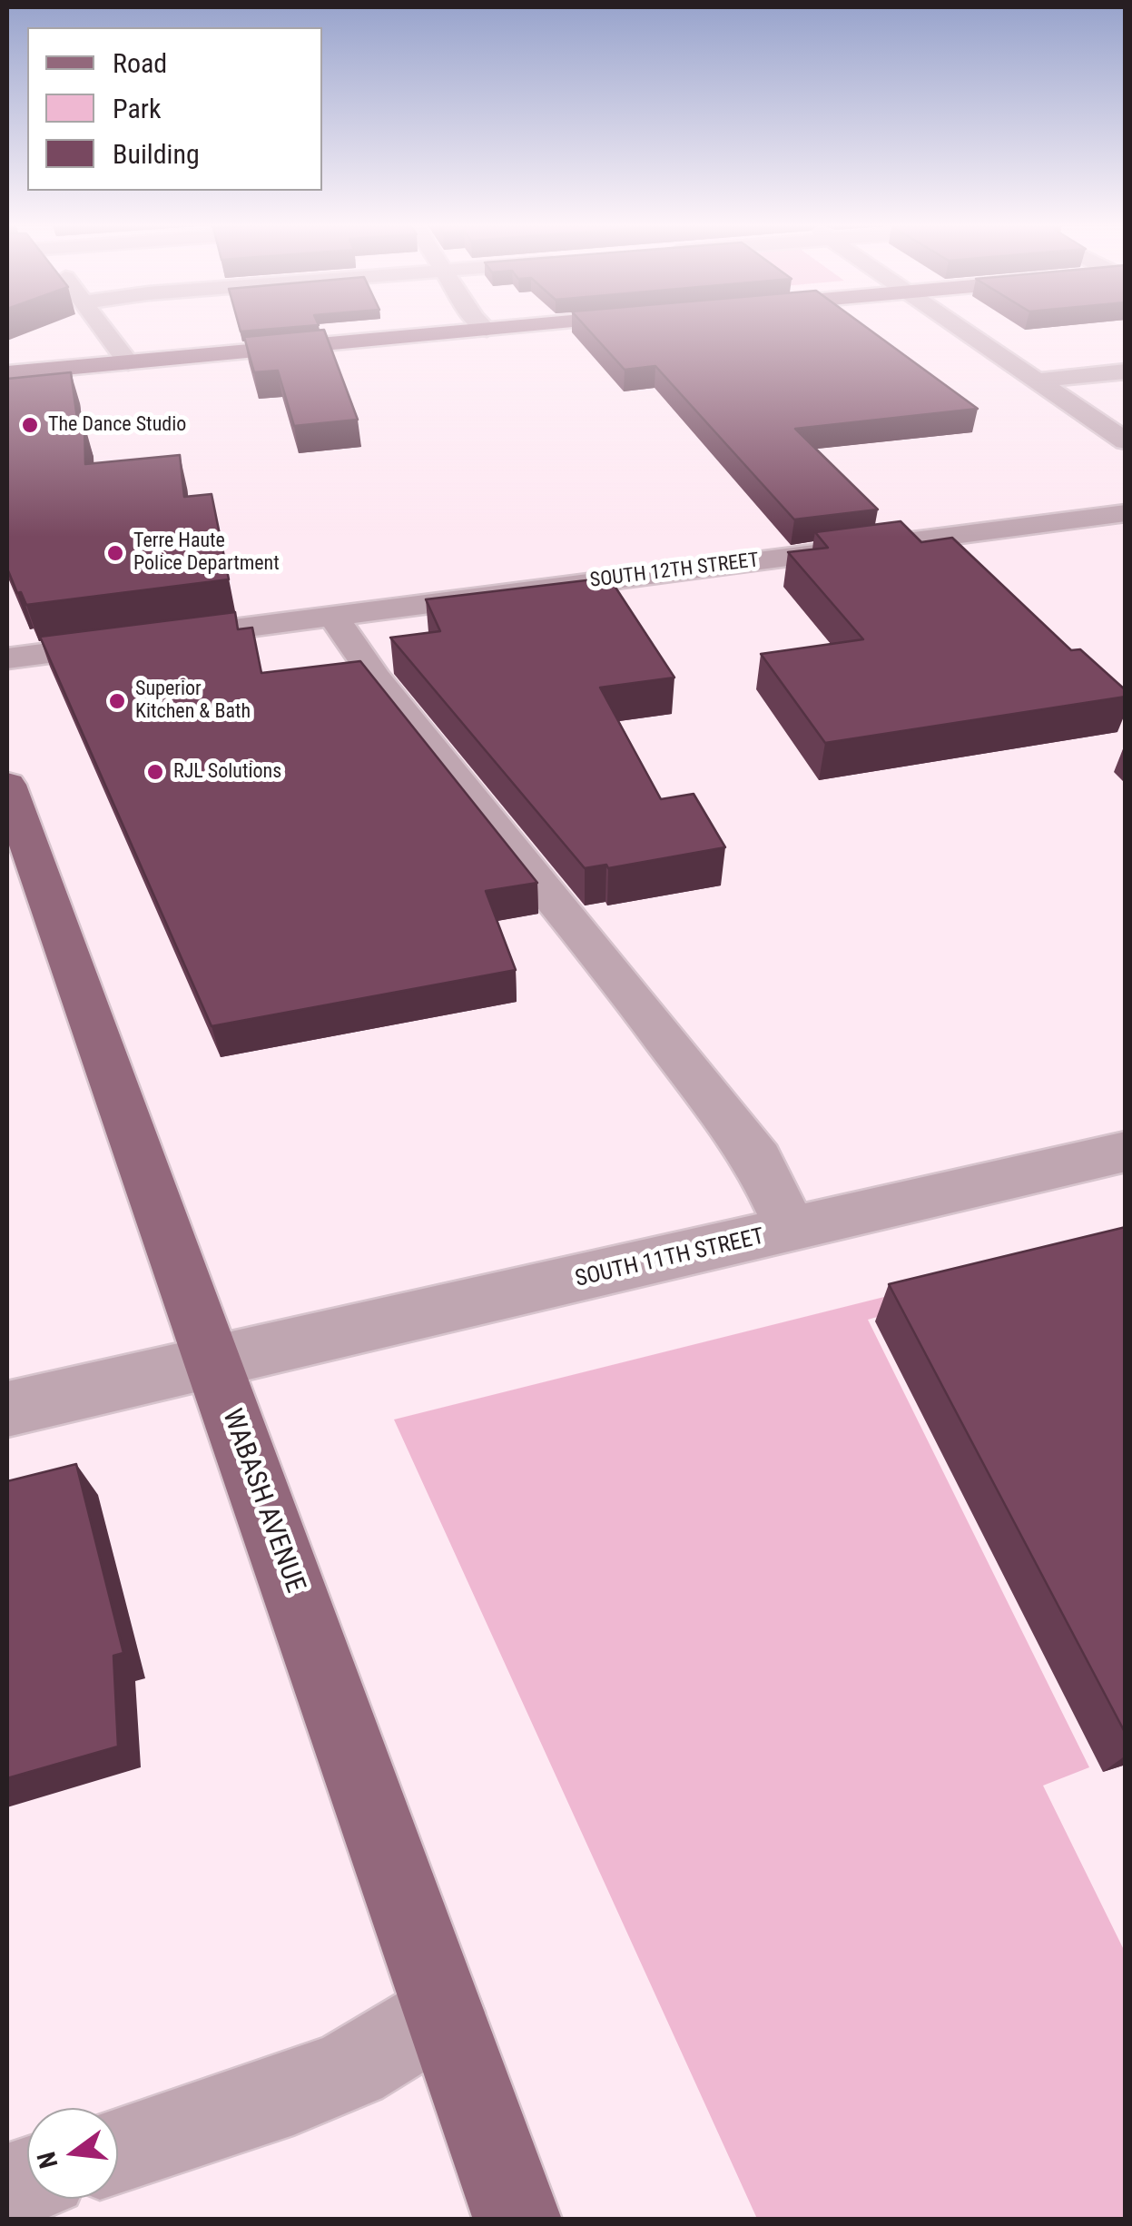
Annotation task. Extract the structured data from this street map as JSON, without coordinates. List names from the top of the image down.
{
  "streets": {
    "main road": ["WABASH AVENUE"],
    "street": ["SOUTH 12TH STREET", "SOUTH 11TH STREET"]
  },
  "crossings": [
    ["SOUTH 11TH STREET", "WABASH AVENUE"]
  ],
  "places": [
    "The Dance Studio",
    "Terre Haute Police Department",
    "Superior Kitchen & Bath",
    "RJL Solutions"
  ],
  "legend": ["Road", "Park", "Building"],
  "north": "left"
}
